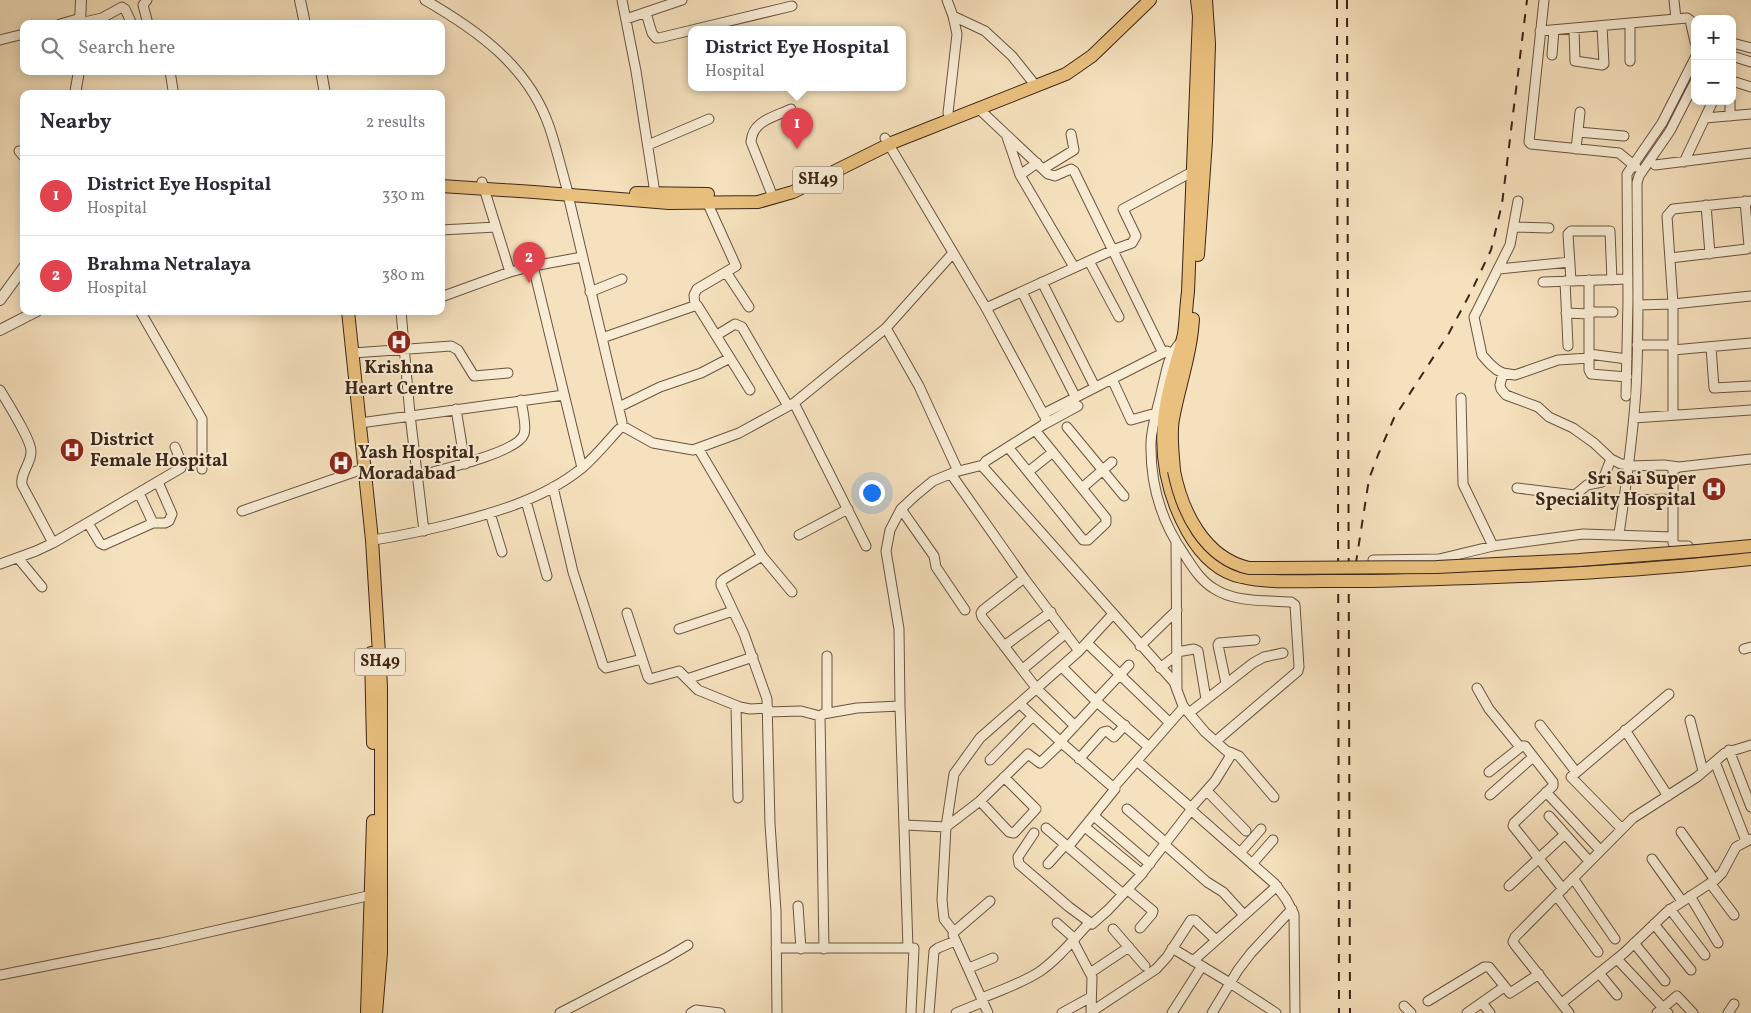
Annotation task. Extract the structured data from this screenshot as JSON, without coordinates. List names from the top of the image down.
{
  "streets": {
    "main road": ["SH49"]
  },
  "places": {
    "hospital": [
      "Krishna Heart Centre",
      "District Female Hospital",
      "Yash Hospital, Moradabad",
      "Sri Sai Super Speciality Hospital"
    ]
  },
  "page": {
    "map_buttons": ["+", "−"],
    "search": "Search here",
    "popup": ["District Eye Hospital", "Hospital"],
    "heading": ["Nearby", "2 results"],
    "pins": ["1", "2"],
    "list": [
      {
        "mark": "1",
        "name": "District Eye Hospital",
        "note": "Hospital",
        "value": "330 m"
      },
      {
        "mark": "2",
        "name": "Brahma Netralaya",
        "note": "Hospital",
        "value": "380 m"
      }
    ]
  }
}
